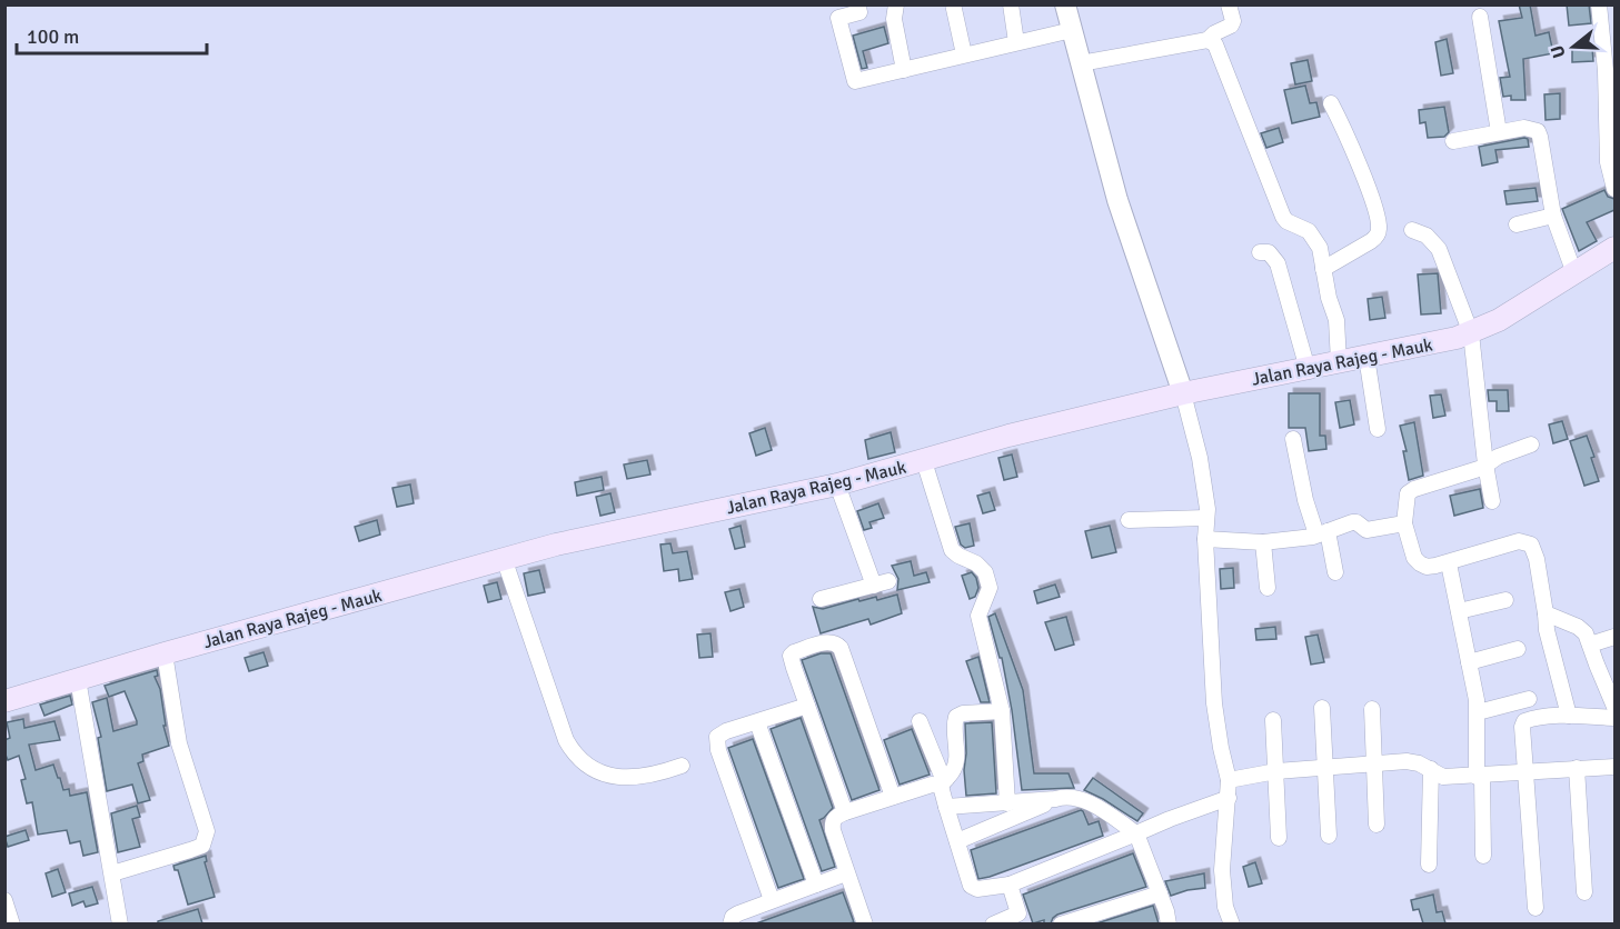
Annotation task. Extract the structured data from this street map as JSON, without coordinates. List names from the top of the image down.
{
  "streets": {
    "main road": ["Jalan Raya Rajeg - Mauk"]
  },
  "scale_bar": "100 m",
  "north": "left"
}
